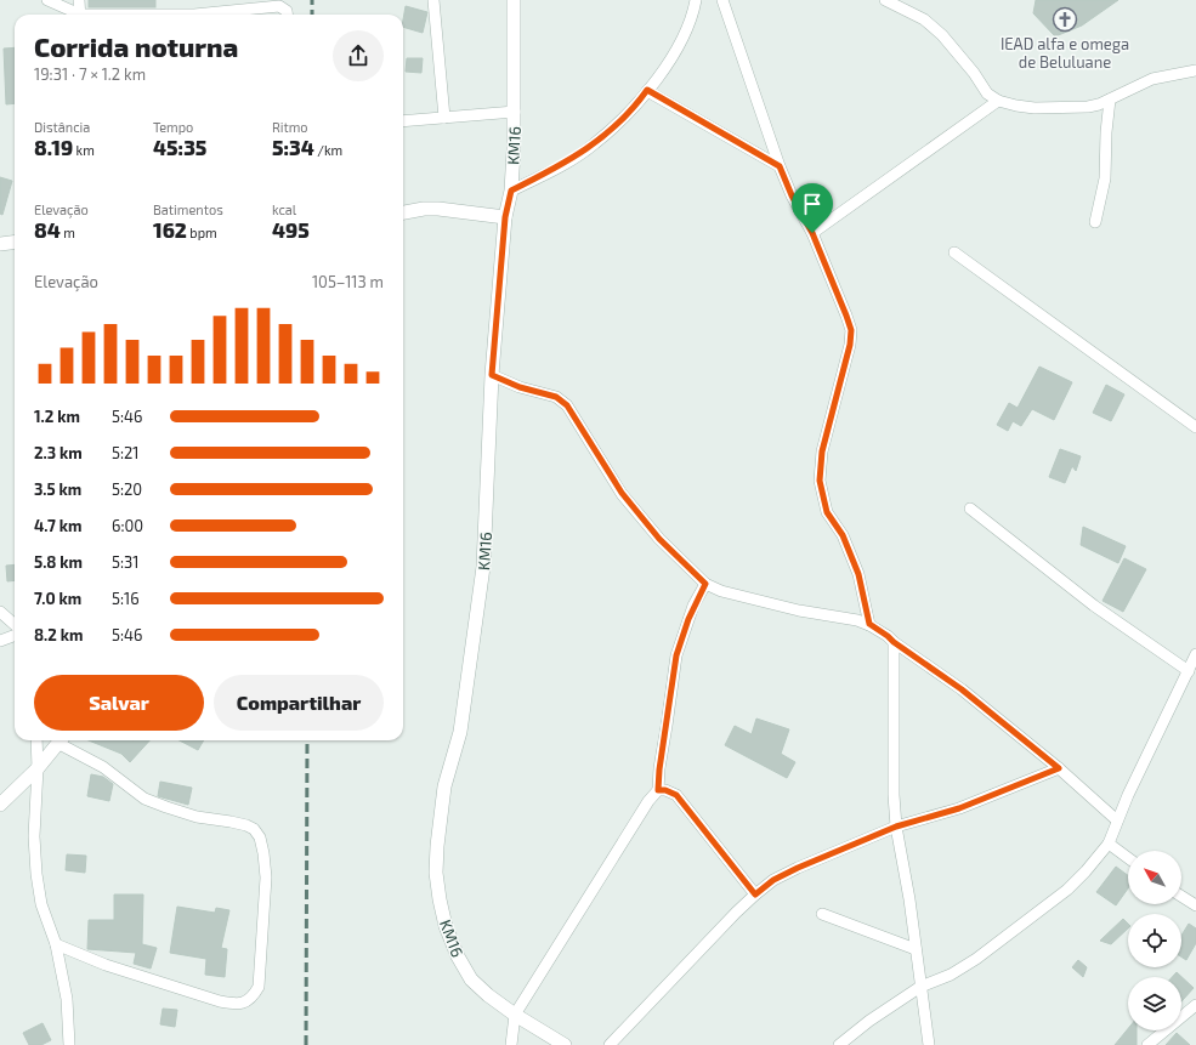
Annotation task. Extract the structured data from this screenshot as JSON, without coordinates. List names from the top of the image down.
{
  "streets": {
    "street": ["KM16"]
  },
  "places": {
    "church": ["IEAD alfa e omega de Beluluane"]
  },
  "north": "top left",
  "page": {
    "heading": ["Corrida noturna", "19:31 · 7 × 1.2 km"],
    "stats": [
      ["Distância", "8.19 km"],
      ["Tempo", "45:35"],
      ["Ritmo", "5:34 /km"],
      ["Elevação", "84 m"],
      ["Batimentos", "162 bpm"],
      ["kcal", "495"]
    ],
    "chart": ["Elevação", "105–113 m"],
    "list": [
      {
        "name": "1.2 km",
        "note": "5:46"
      },
      {
        "name": "2.3 km",
        "note": "5:21"
      },
      {
        "name": "3.5 km",
        "note": "5:20"
      },
      {
        "name": "4.7 km",
        "note": "6:00"
      },
      {
        "name": "5.8 km",
        "note": "5:31"
      },
      {
        "name": "7.0 km",
        "note": "5:16"
      },
      {
        "name": "8.2 km",
        "note": "5:46"
      }
    ],
    "buttons": ["Salvar", "Compartilhar"]
  }
}
